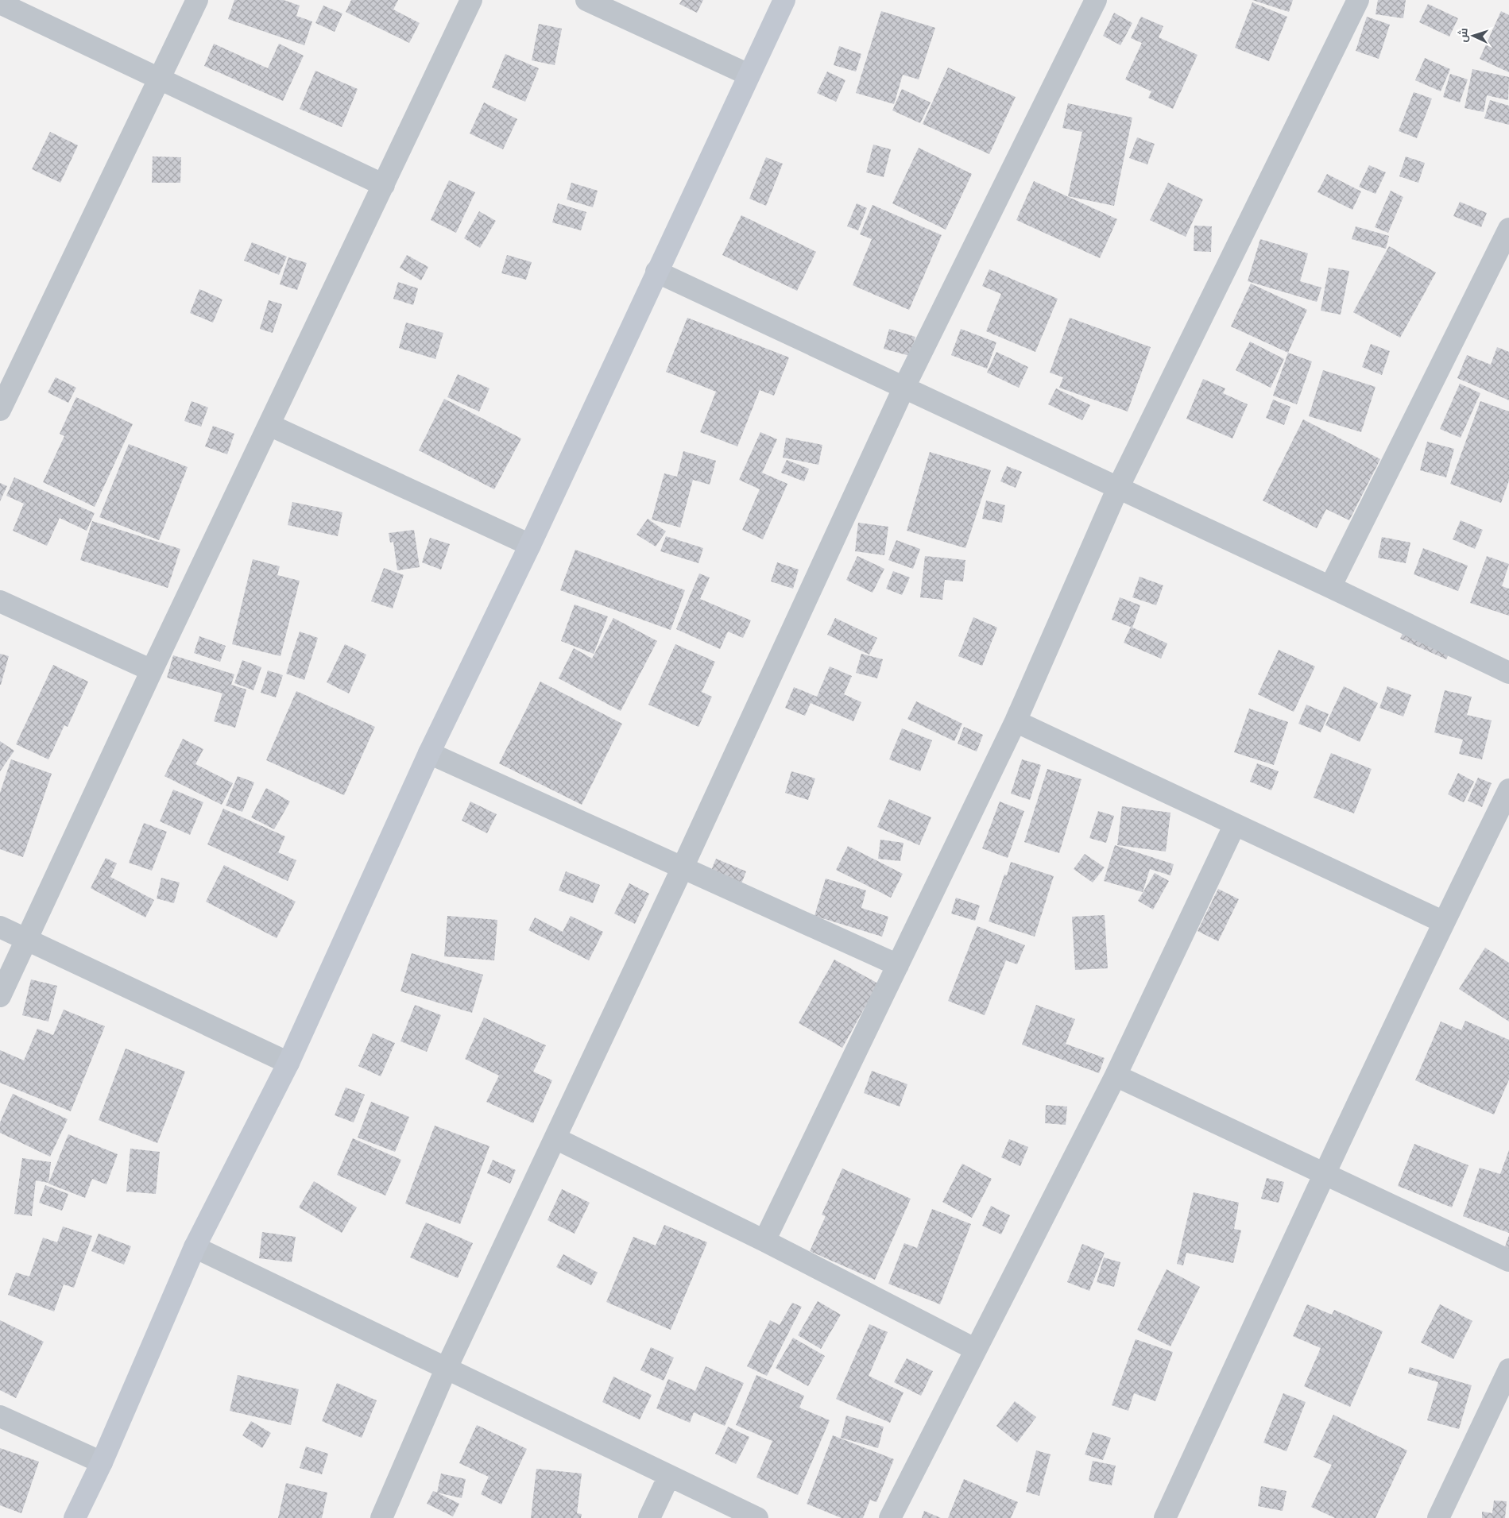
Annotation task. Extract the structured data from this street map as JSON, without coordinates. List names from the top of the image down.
{
  "north": "left"
}
